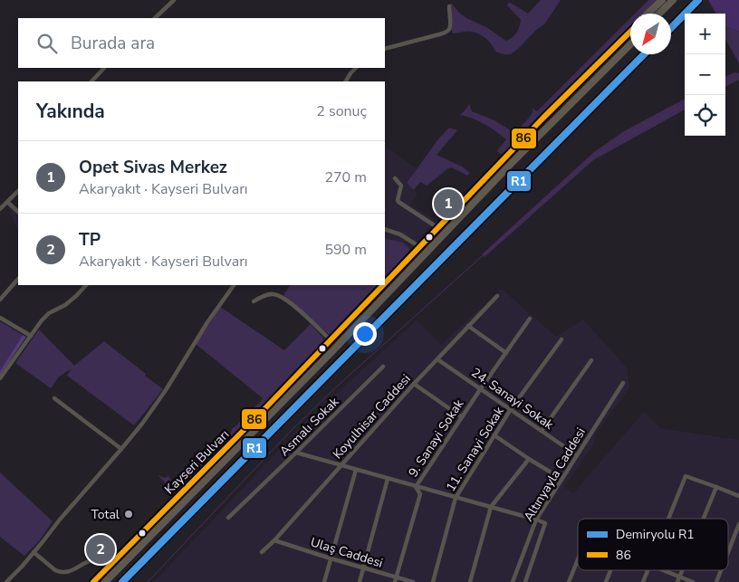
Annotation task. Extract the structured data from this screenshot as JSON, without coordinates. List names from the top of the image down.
{
  "streets": {
    "highway": ["Kayseri Bulvarı"],
    "street": [
      "24. Sanayi Sokak",
      "Koyulhisar Caddesi",
      "Asmalı Sokak",
      "9. Sanayi Sokak",
      "11. Sanayi Sokak",
      "Altınyayla Caddesi",
      "Ulaş Caddesi"
    ]
  },
  "crossings": [
    ["24. Sanayi Sokak", "Koyulhisar Caddesi"],
    ["24. Sanayi Sokak", "9. Sanayi Sokak"],
    ["24. Sanayi Sokak", "11. Sanayi Sokak"],
    ["24. Sanayi Sokak", "Altınyayla Caddesi"],
    ["Koyulhisar Caddesi", "Ulaş Caddesi"],
    ["9. Sanayi Sokak", "Ulaş Caddesi"]
  ],
  "places": ["Total"],
  "lines": ["rail line R1", "transit line 86"],
  "legend": ["Demiryolu R1", "86"],
  "north": "bottom left",
  "page": {
    "map_buttons": ["+", "−"],
    "search": "Burada ara",
    "heading": ["Yakında", "2 sonuç"],
    "list": [
      {
        "mark": "1",
        "name": "Opet Sivas Merkez",
        "note": "Akaryakıt · Kayseri Bulvarı",
        "value": "270 m"
      },
      {
        "mark": "2",
        "name": "TP",
        "note": "Akaryakıt · Kayseri Bulvarı",
        "value": "590 m"
      }
    ],
    "pins": ["1", "2"]
  }
}
